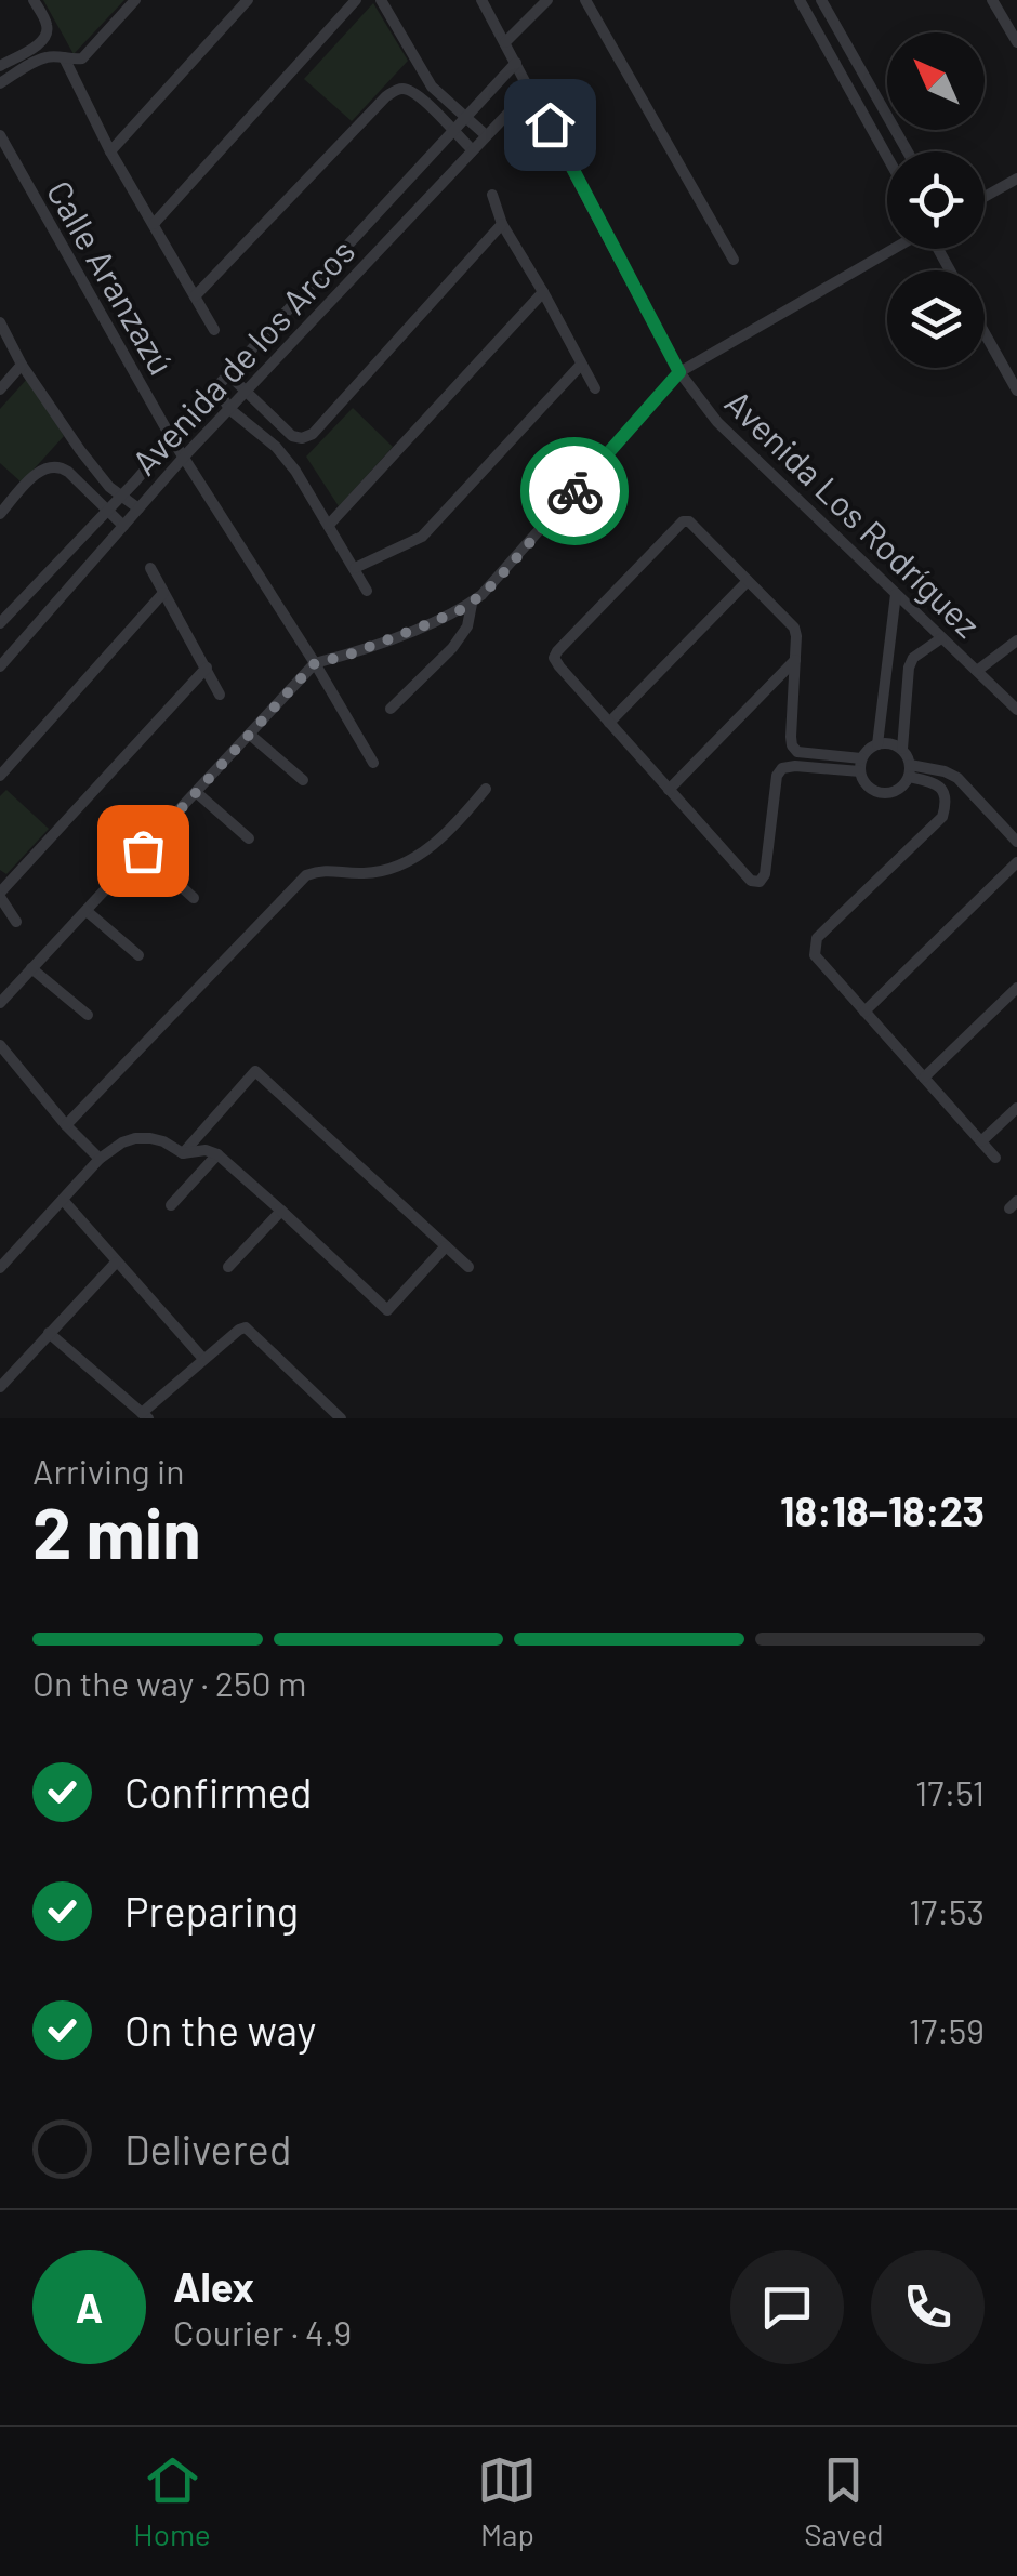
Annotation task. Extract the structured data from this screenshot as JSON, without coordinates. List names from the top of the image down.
{
  "streets": {
    "street": ["Calle Aranzazú", "Avenida de los Arcos", "Avenida Los Rodríguez"]
  },
  "crossings": [
    ["Calle Aranzazú", "Avenida de los Arcos"],
    ["Avenida de los Arcos", "Avenida Los Rodríguez"]
  ],
  "north": "top left",
  "page": {
    "heading": ["2 min", "Arriving in", "18:18–18:23"],
    "panel": ["Alex", "Courier · 4.9"],
    "bar": "On the way · 250 m",
    "list": [
      ["Confirmed", "17:51"],
      ["Preparing", "17:53"],
      ["On the way", "17:59"],
      "Delivered"
    ],
    "round": "A",
    "tabs": ["Home", "Map", "Saved"]
  }
}
